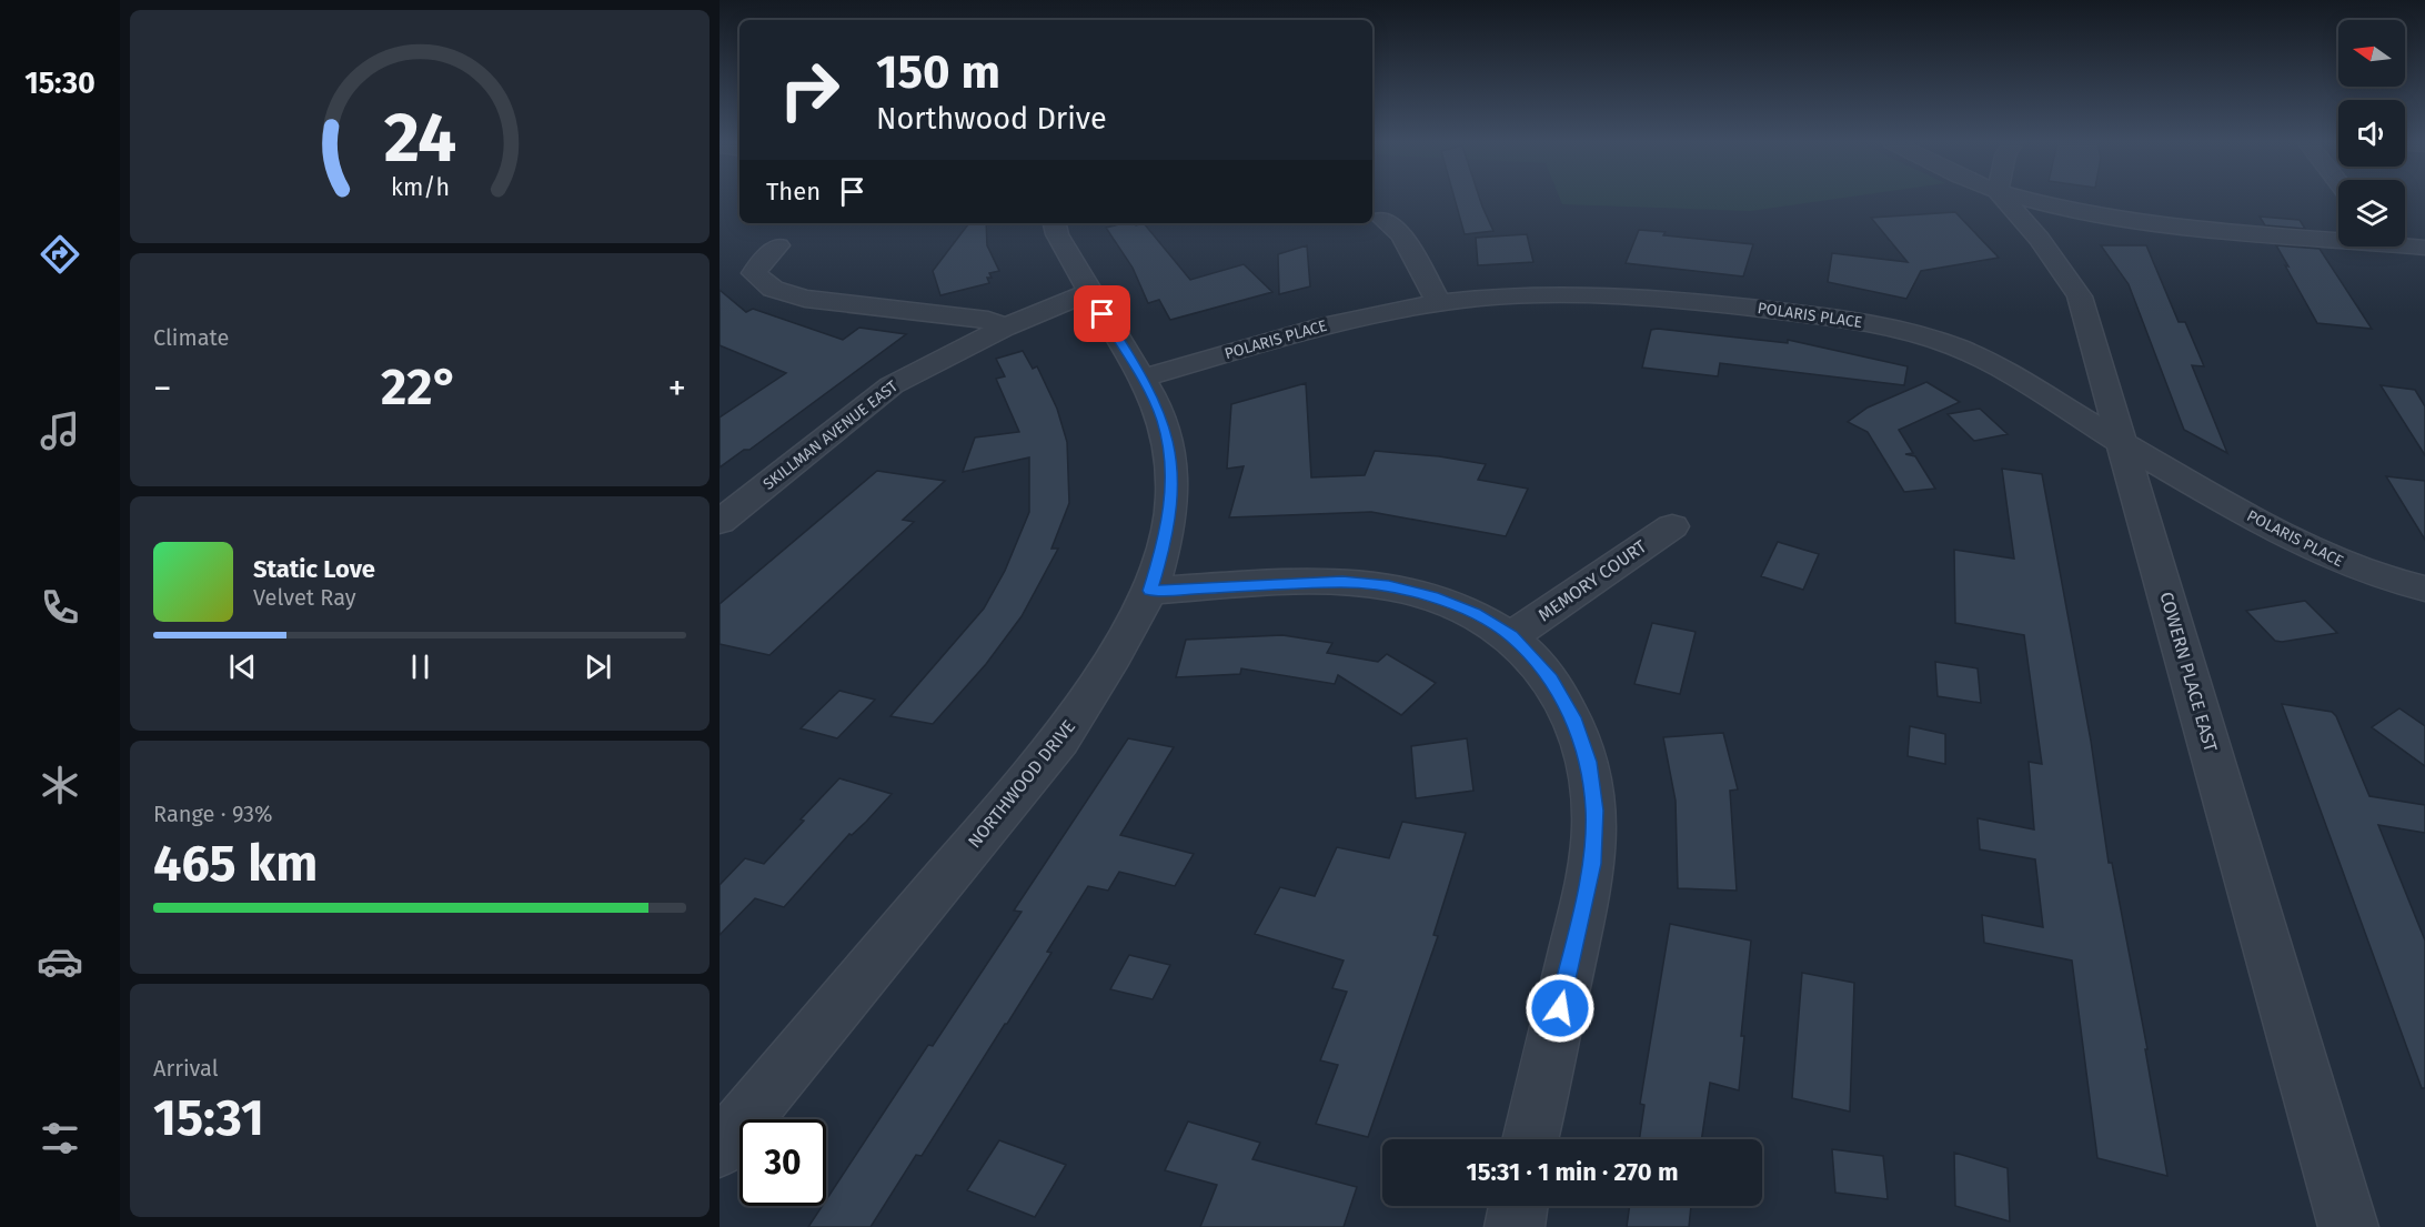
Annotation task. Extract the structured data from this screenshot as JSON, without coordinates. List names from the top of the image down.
{
  "streets": {
    "street": [
      "POLARIS PLACE",
      "SKILLMAN AVENUE EAST",
      "MEMORY COURT",
      "COWERN PLACE EAST",
      "NORTHWOOD DRIVE"
    ]
  },
  "crossings": [
    ["POLARIS PLACE", "COWERN PLACE EAST"],
    ["POLARIS PLACE", "NORTHWOOD DRIVE"],
    ["SKILLMAN AVENUE EAST", "NORTHWOOD DRIVE"]
  ],
  "north": "left",
  "page": {
    "tabs": "15:30",
    "turn": ["150 m", "Northwood Drive"],
    "then": "Then",
    "tile": [
      "Climate",
      ["Range · 93%", "465 km"],
      ["Arrival", "15:31"]
    ],
    "heat": ["−", "22°", "+"],
    "song": ["Static Love", "Velvet Ray"],
    "limit": "30",
    "trip": "15:31 · 1 min · 270 m",
    "gauge": ["24", "km/h"]
  }
}
